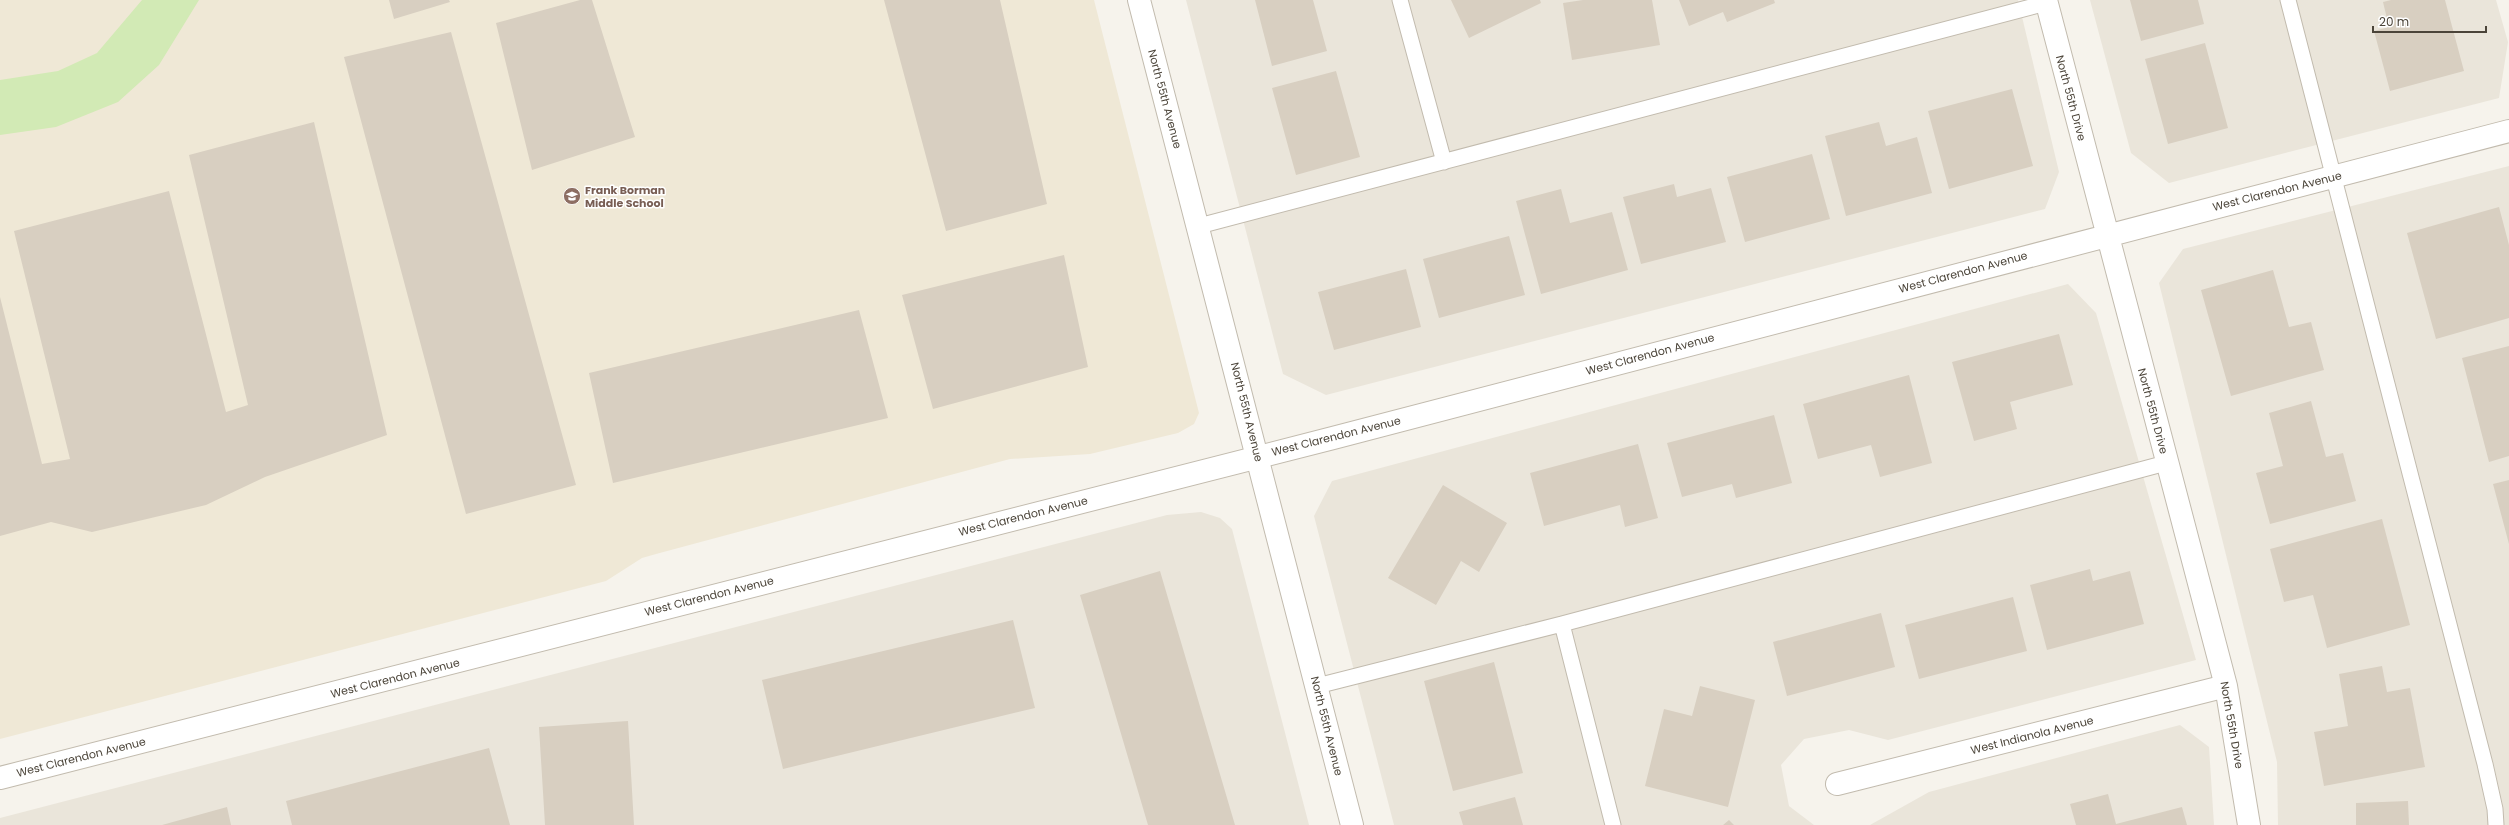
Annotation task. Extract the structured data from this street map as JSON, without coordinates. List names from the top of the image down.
{
  "streets": {
    "street": [
      "North 55th Drive",
      "North 55th Avenue",
      "West Clarendon Avenue",
      "West Indianola Avenue"
    ]
  },
  "crossings": [
    ["North 55th Drive", "West Clarendon Avenue"],
    ["North 55th Drive", "West Indianola Avenue"],
    ["North 55th Avenue", "West Clarendon Avenue"]
  ],
  "places": {
    "school or university": ["Frank Borman Middle School"]
  },
  "scale_bar": "20 m"
}
